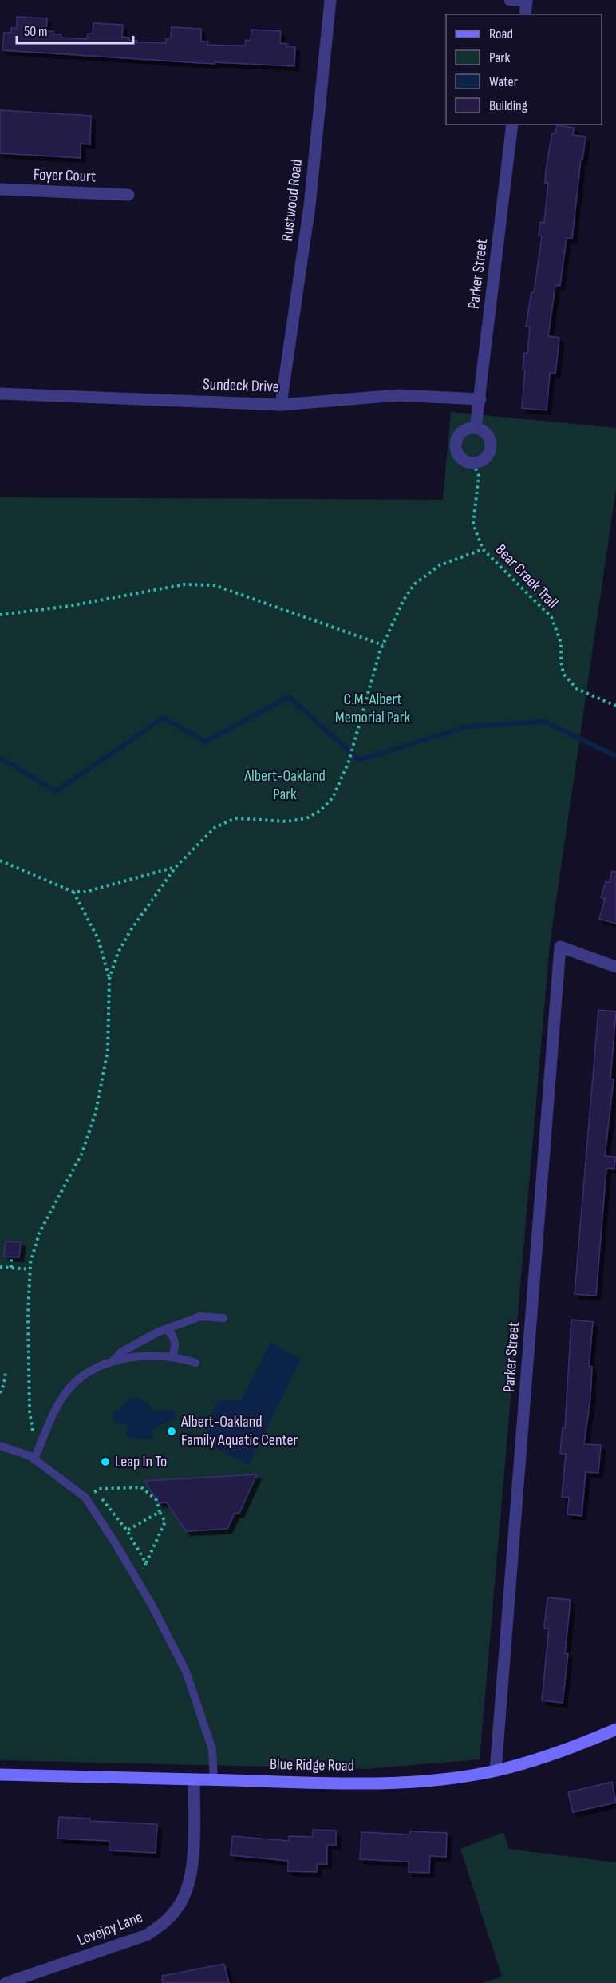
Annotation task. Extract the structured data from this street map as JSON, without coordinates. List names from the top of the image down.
{
  "streets": {
    "street": [
      "Foyer Court",
      "Rustwood Road",
      "Parker Street",
      "Sundeck Drive",
      "Blue Ridge Road",
      "Lovejoy Lane"
    ],
    "path": ["Bear Creek Trail"]
  },
  "crossings": [
    ["Rustwood Road", "Sundeck Drive"],
    ["Parker Street", "Sundeck Drive"],
    ["Parker Street", "Bear Creek Trail"],
    ["Parker Street", "Blue Ridge Road"],
    ["Blue Ridge Road", "Lovejoy Lane"]
  ],
  "parks": ["C.M. Albert Memorial Park", "Albert-Oakland Park"],
  "places": ["Albert-Oakland Family Aquatic Center", "Leap In To"],
  "legend": [
    "Road",
    "Park",
    "Water",
    "Building"
  ],
  "scale_bar": "50 m"
}
